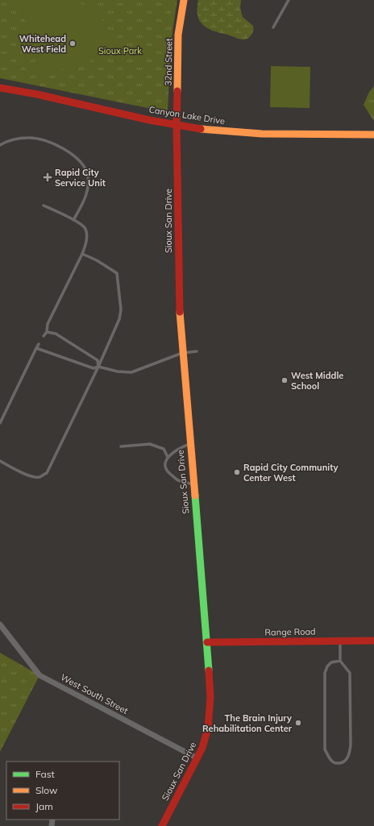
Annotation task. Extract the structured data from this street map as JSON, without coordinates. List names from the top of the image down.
{
  "streets": {
    "street": [
      "32nd Street",
      "Canyon Lake Drive",
      "Sioux San Drive",
      "Range Road",
      "West South Street"
    ]
  },
  "crossings": [
    ["32nd Street", "Canyon Lake Drive"],
    ["32nd Street", "Sioux San Drive"],
    ["Canyon Lake Drive", "Sioux San Drive"],
    ["Sioux San Drive", "Range Road"],
    ["Sioux San Drive", "West South Street"]
  ],
  "parks": ["Sioux Park"],
  "places": {
    "other": [
      "Whitehead West Field",
      "West Middle School",
      "Rapid City Community Center West",
      "The Brain Injury Rehabilitation Center"
    ],
    "health": ["Rapid City Service Unit"]
  },
  "legend": ["Fast", "Slow", "Jam"]
}
